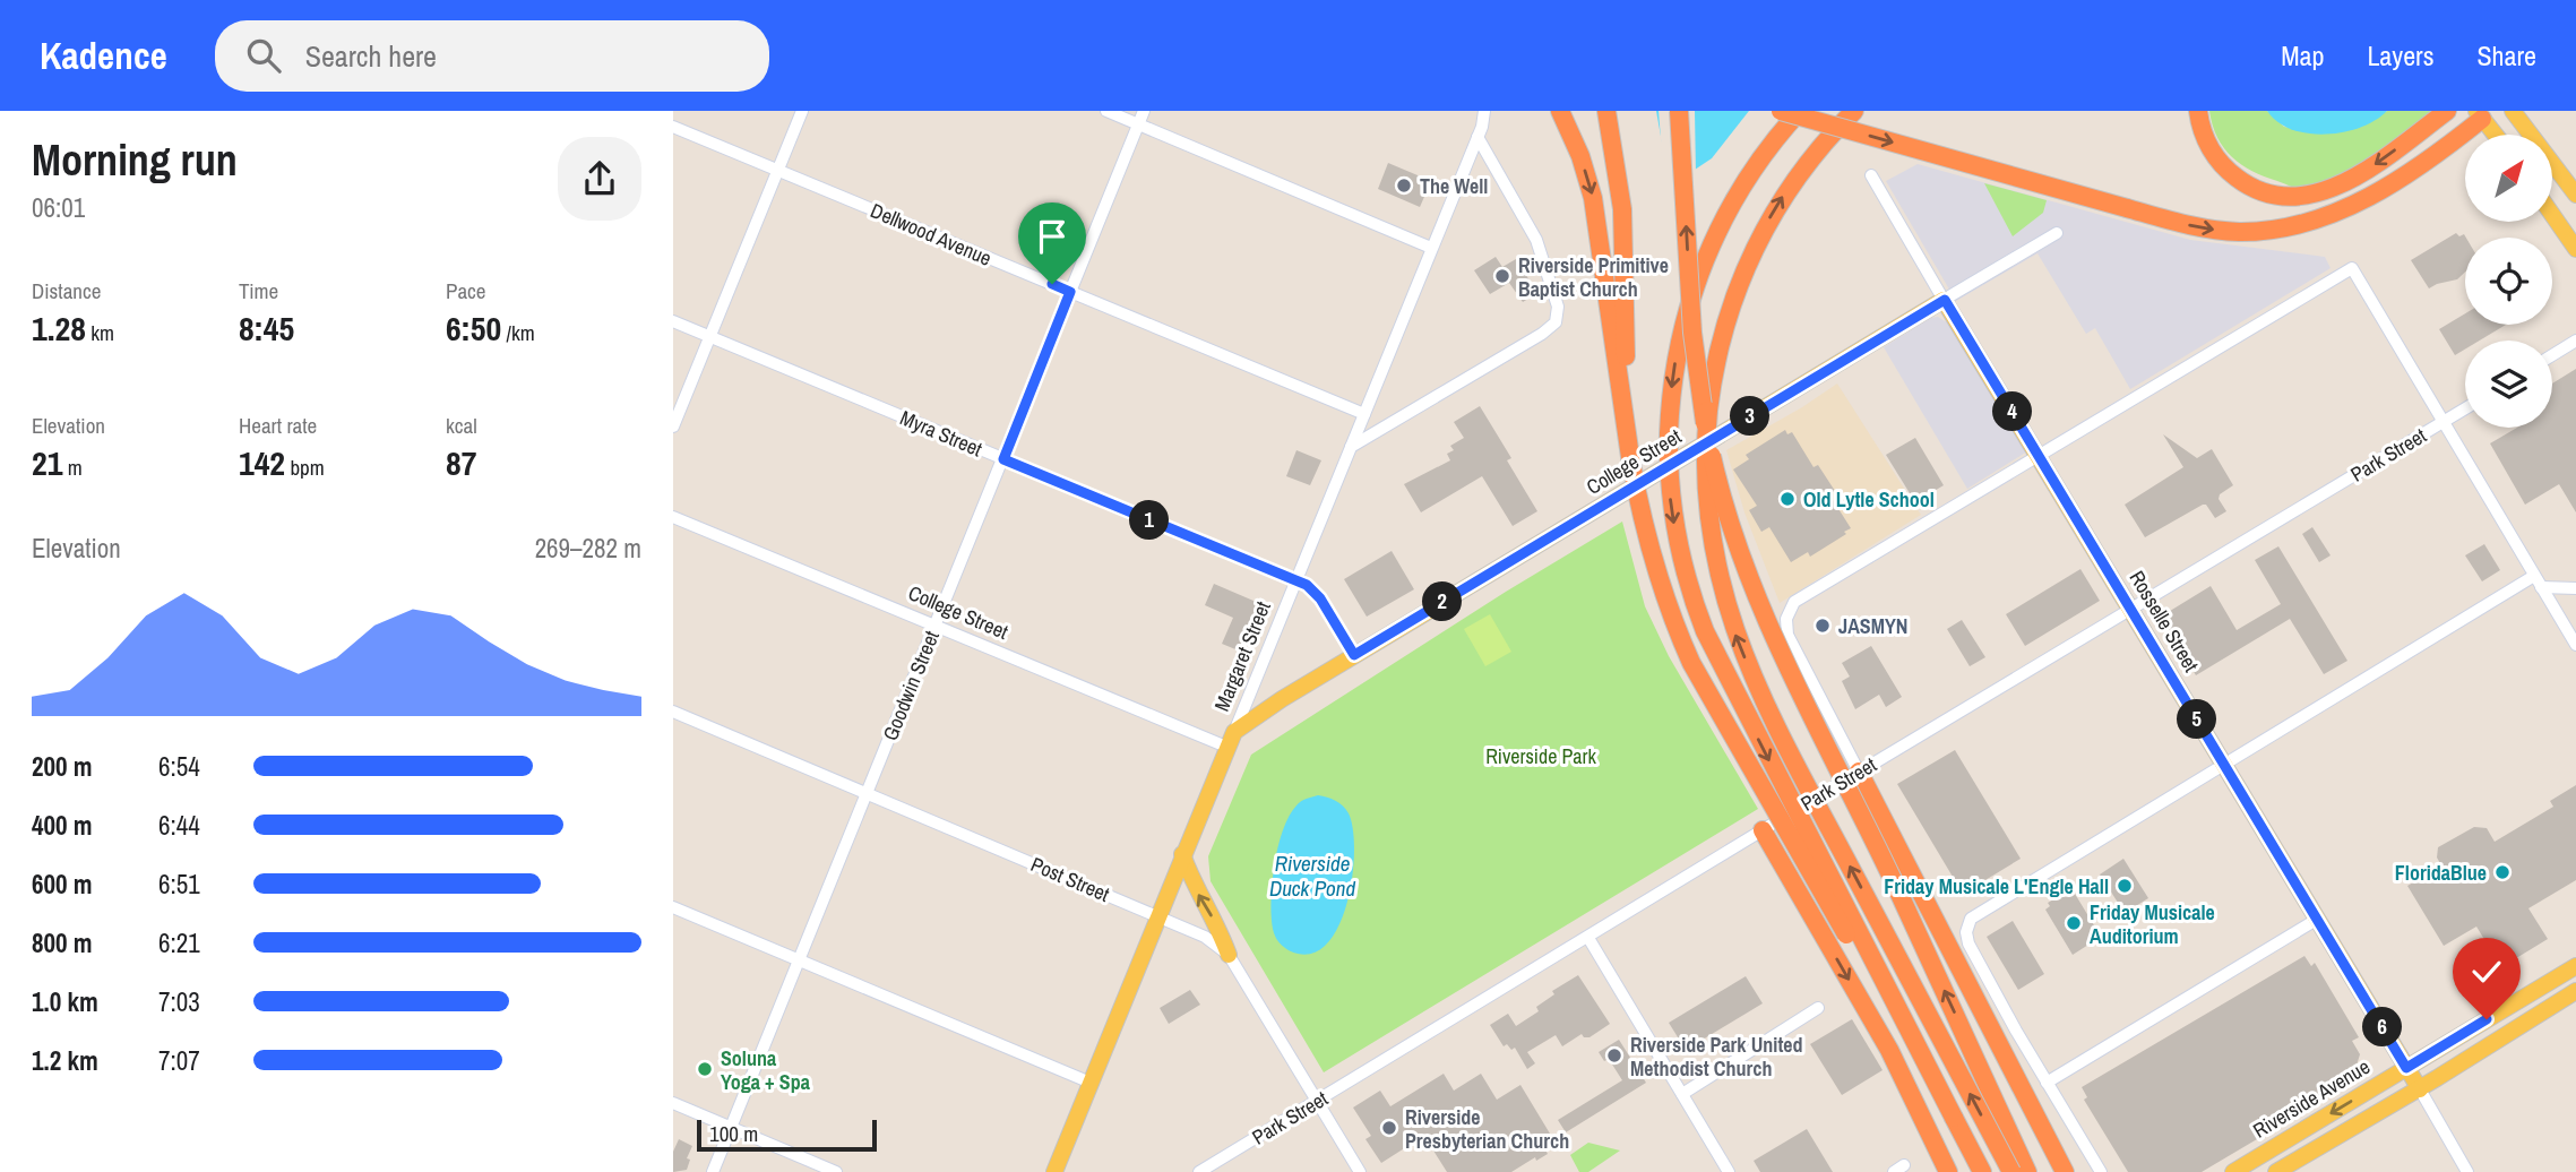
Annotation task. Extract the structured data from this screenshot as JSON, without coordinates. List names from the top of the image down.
{
  "streets": {
    "main road": [
      "College Street",
      "Rosselle Street",
      "Margaret Street",
      "Riverside Avenue"
    ],
    "street": [
      "Dellwood Avenue",
      "Myra Street",
      "Park Street",
      "Goodwin Street",
      "Post Street"
    ]
  },
  "crossings": [
    ["Dellwood Avenue", "Margaret Street"],
    ["Dellwood Avenue", "Goodwin Street"],
    ["Myra Street", "College Street"],
    ["Myra Street", "Margaret Street"],
    ["Myra Street", "Goodwin Street"],
    ["Park Street", "Rosselle Street"],
    ["Park Street", "Post Street"],
    ["College Street", "Rosselle Street"],
    ["College Street", "Margaret Street"],
    ["College Street", "Goodwin Street"],
    ["Rosselle Street", "Riverside Avenue"],
    ["Margaret Street", "Post Street"],
    ["Goodwin Street", "Post Street"]
  ],
  "water": ["Riverside Duck Pond"],
  "parks": ["Riverside Park"],
  "places": [
    "The Well",
    "Riverside Primitive Baptist Church",
    "Old Lytle School",
    "JASMYN",
    "FloridaBlue",
    "Friday Musicale L'Engle Hall",
    "Friday Musicale Auditorium",
    "Riverside Park United Methodist Church",
    "Soluna Yoga + Spa",
    "Riverside Presbyterian Church"
  ],
  "scale_bar": "100 m",
  "north": "top right",
  "page": {
    "header": "Kadence",
    "search": "Search here",
    "nav": ["Map", "Layers", "Share"],
    "heading": ["Morning run", "06:01"],
    "stats": [
      ["Distance", "1.28 km"],
      ["Time", "8:45"],
      ["Pace", "6:50 /km"],
      ["Elevation", "21 m"],
      ["Heart rate", "142 bpm"],
      ["kcal", "87"]
    ],
    "pins": [
      "4",
      "3",
      "1",
      "2",
      "5",
      "6"
    ],
    "chart": ["Elevation", "269–282 m"],
    "list": [
      {
        "name": "200 m",
        "note": "6:54"
      },
      {
        "name": "400 m",
        "note": "6:44"
      },
      {
        "name": "600 m",
        "note": "6:51"
      },
      {
        "name": "800 m",
        "note": "6:21"
      },
      {
        "name": "1.0 km",
        "note": "7:03"
      },
      {
        "name": "1.2 km",
        "note": "7:07"
      }
    ],
    "scale": "100 m"
  }
}
